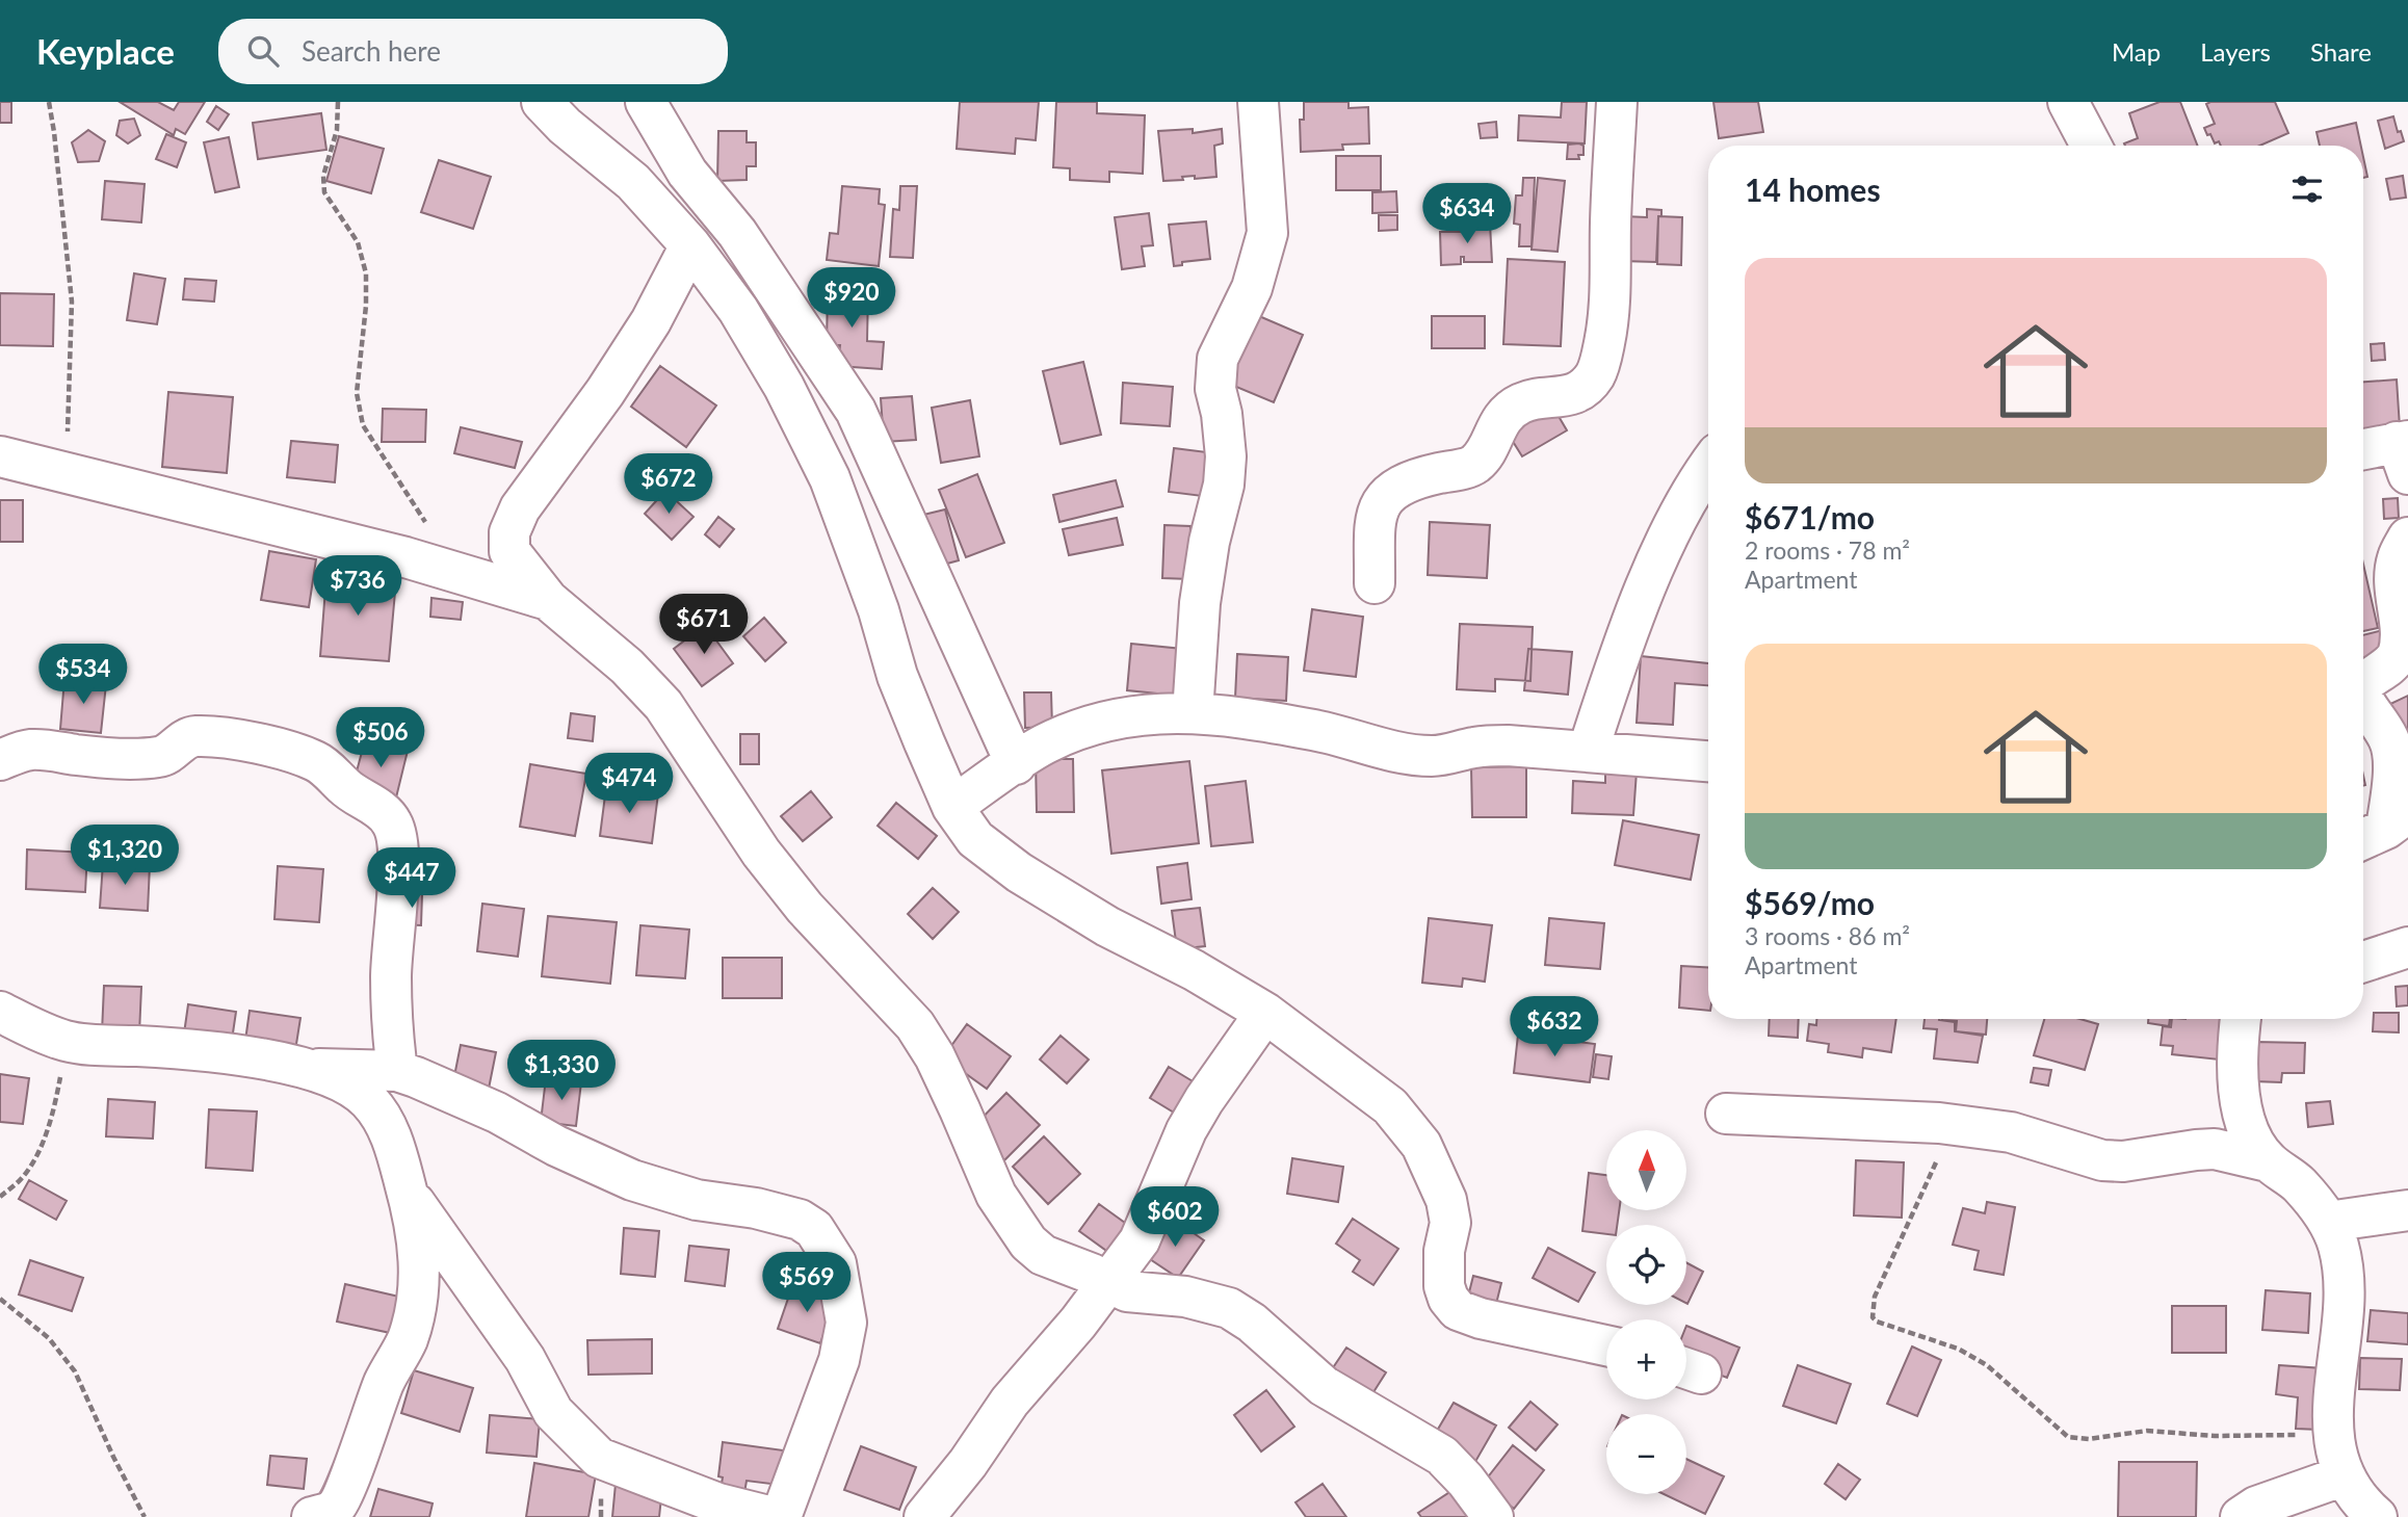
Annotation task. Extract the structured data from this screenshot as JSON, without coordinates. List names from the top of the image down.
{
  "north": "top",
  "page": {
    "header": "Keyplace",
    "search": "Search here",
    "nav": ["Map", "Layers", "Share"],
    "heading": "14 homes",
    "price": [
      "$634",
      "$920",
      "$672",
      "$736",
      "$671",
      "$534",
      "$506",
      "$474",
      "$1,320",
      "$447",
      "$632",
      "$1,330",
      "$602",
      "$569"
    ],
    "list": [
      {
        "name": "$671/mo",
        "note": "2 rooms · 78 m² · Apartment"
      },
      {
        "name": "$569/mo",
        "note": "3 rooms · 86 m² · Apartment"
      }
    ],
    "map_buttons": ["+", "−"]
  }
}
